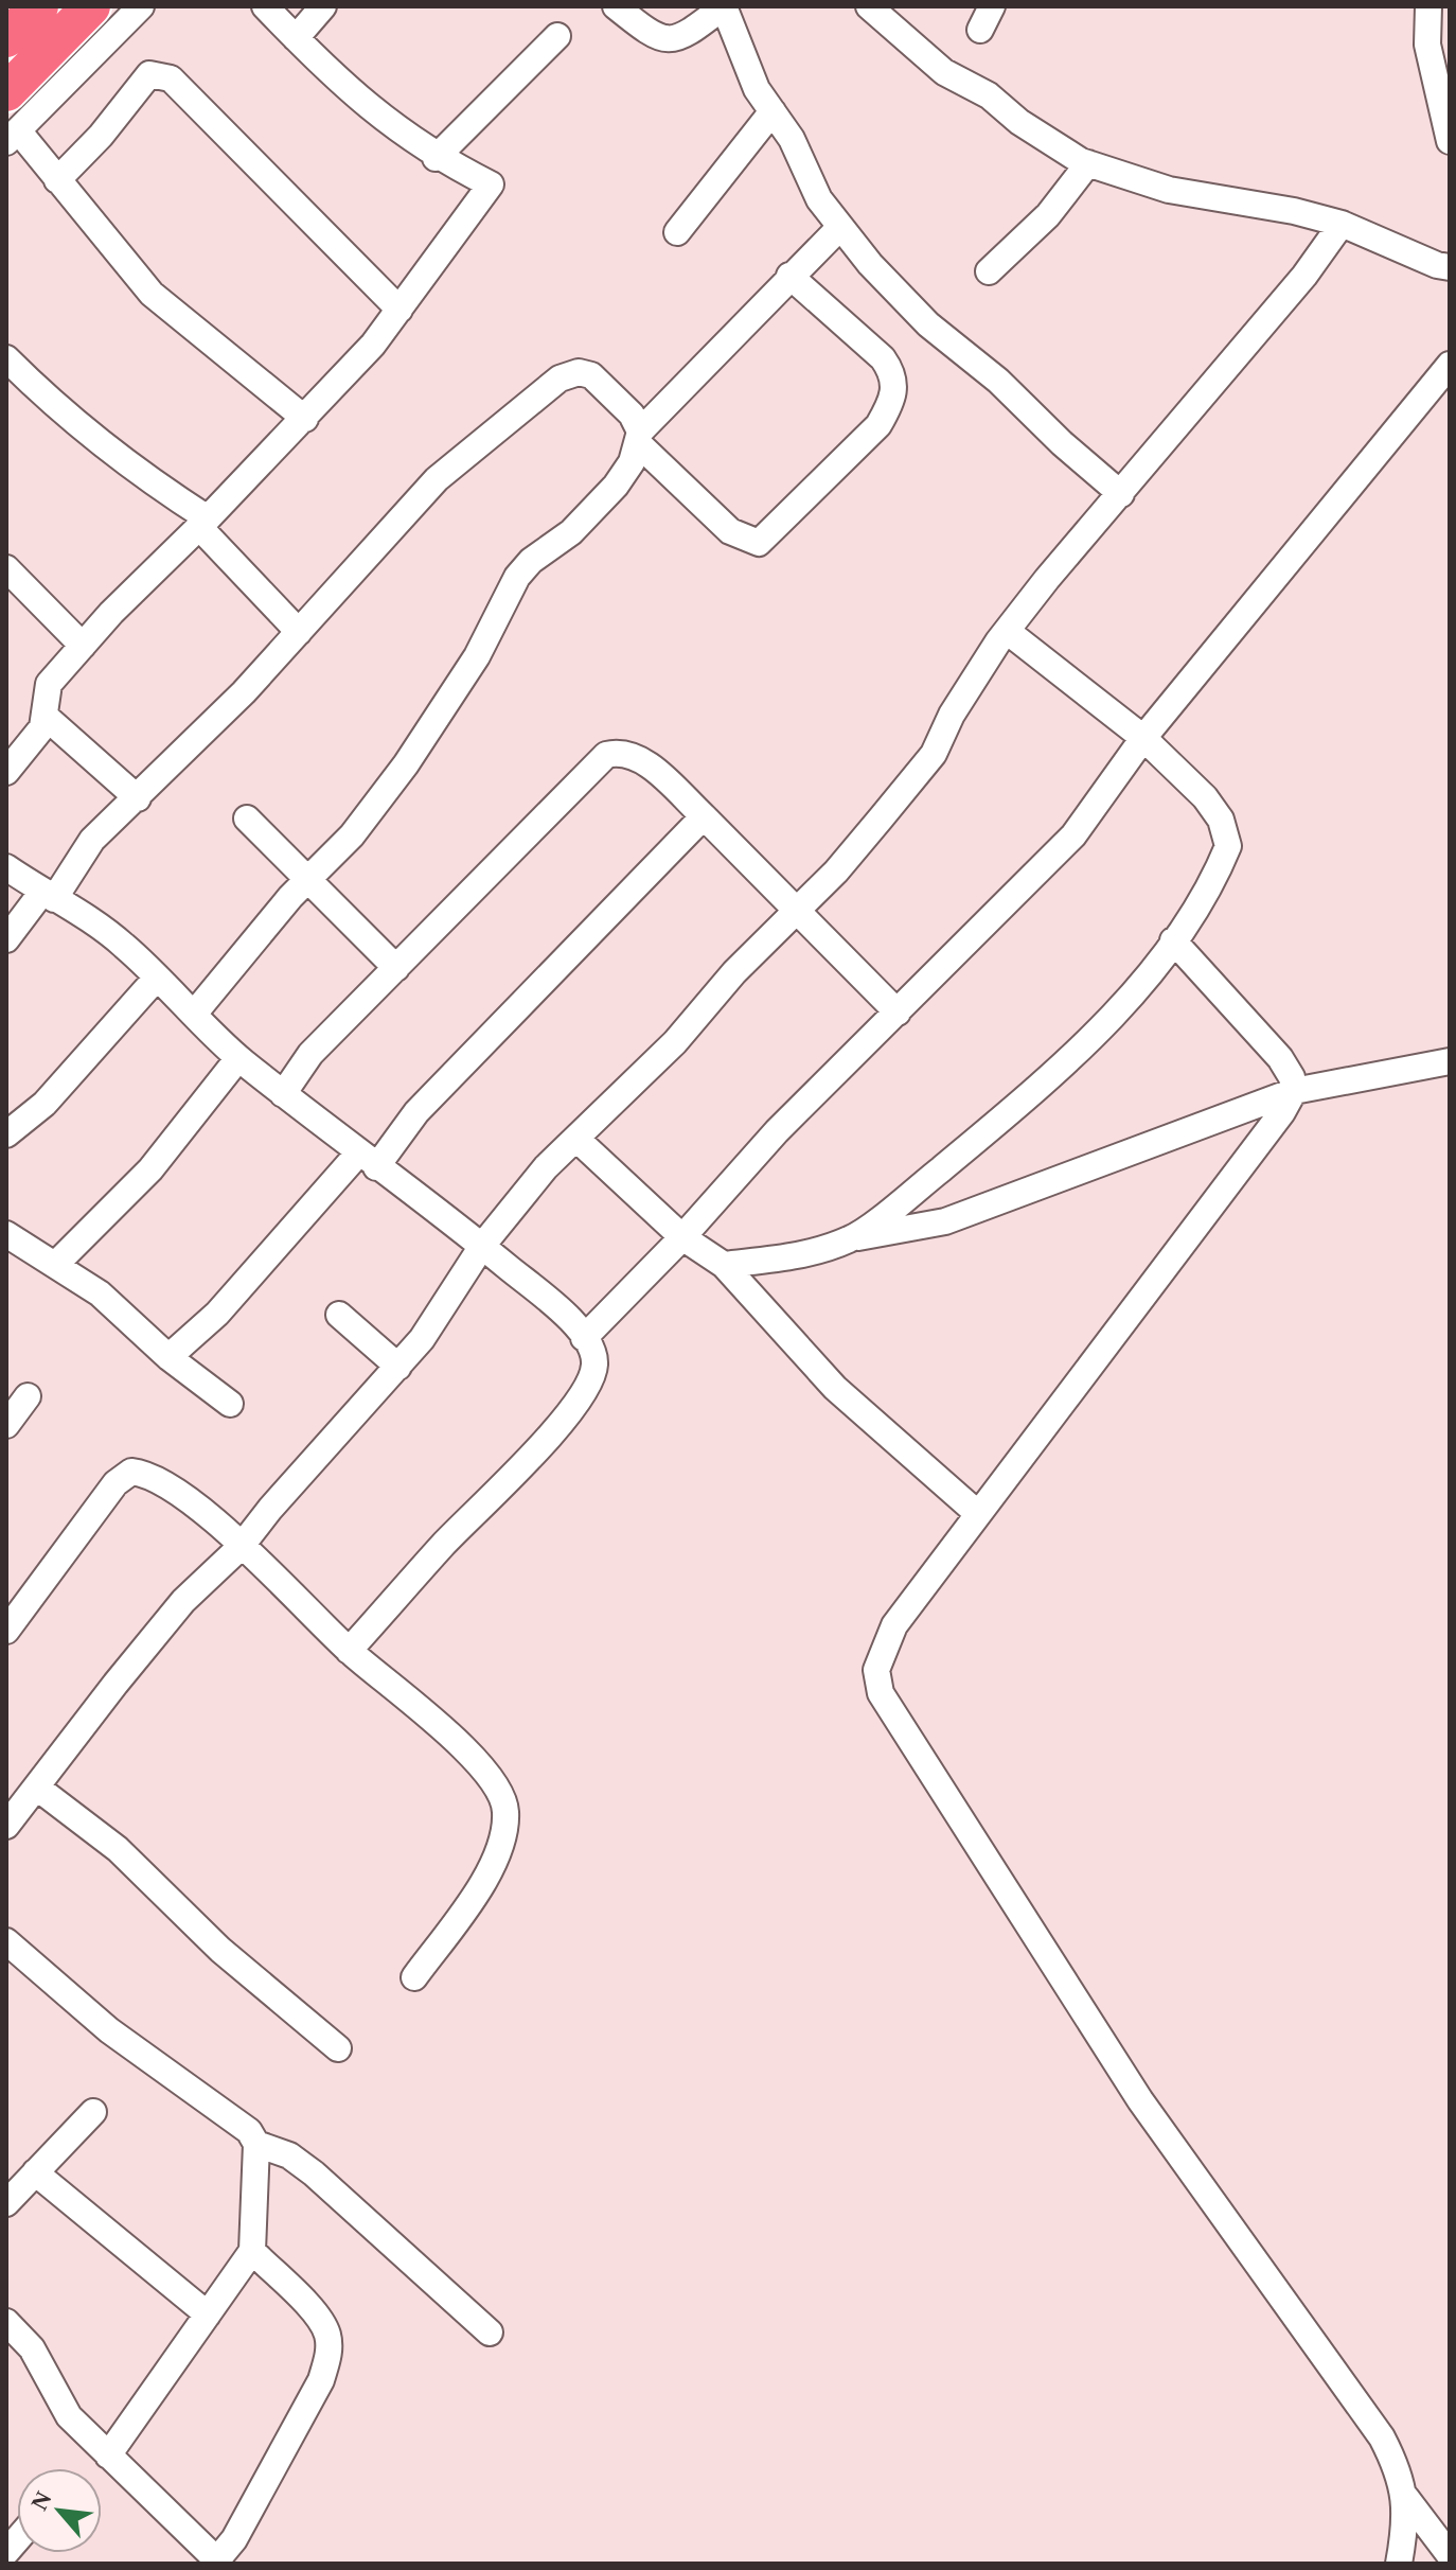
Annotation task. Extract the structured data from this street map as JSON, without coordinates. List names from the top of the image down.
{
  "north": "top left"
}
